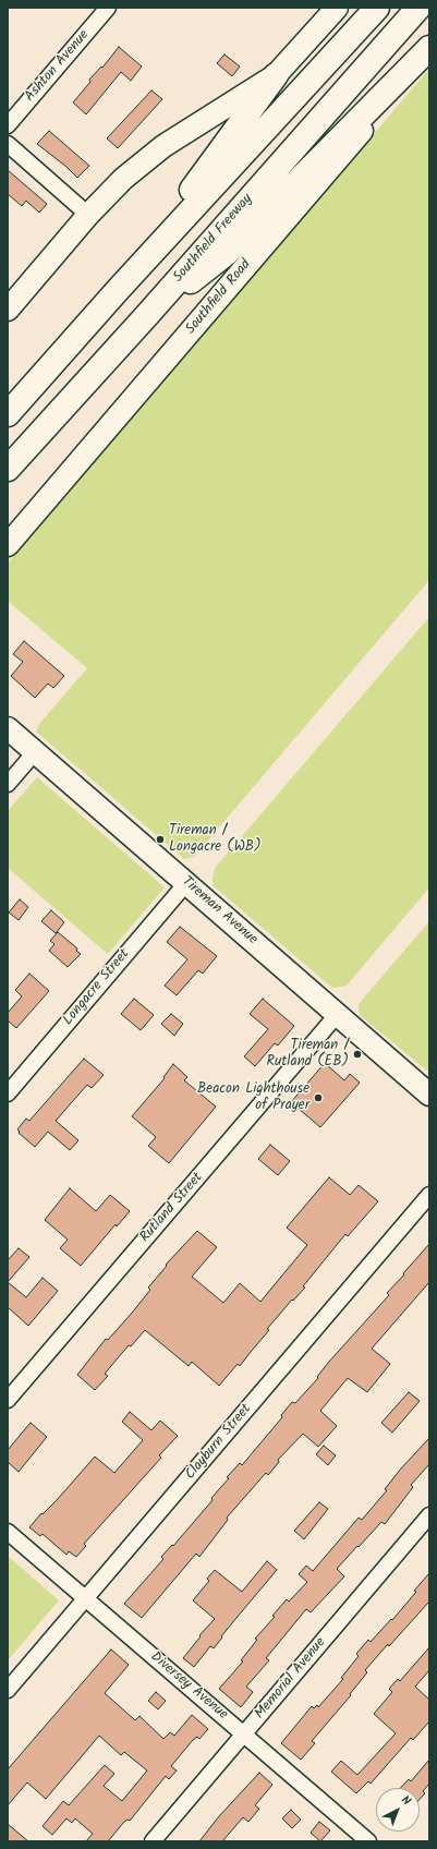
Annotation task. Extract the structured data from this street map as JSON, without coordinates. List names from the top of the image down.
{
  "streets": {
    "highway": ["Southfield Freeway"],
    "main road": ["Southfield Road", "Tireman Avenue"],
    "street": [
      "Ashton Avenue",
      "Longacre Street",
      "Rutland Street",
      "Clayburn Street",
      "Memorial Avenue",
      "Diversey Avenue"
    ]
  },
  "crossings": [
    ["Tireman Avenue", "Longacre Street"],
    ["Tireman Avenue", "Rutland Street"],
    ["Clayburn Street", "Diversey Avenue"],
    ["Memorial Avenue", "Diversey Avenue"]
  ],
  "places": ["Tireman / Longacre (WB)", "Tireman / Rutland (EB)", "Beacon Lighthouse of Prayer"],
  "north": "top right"
}
